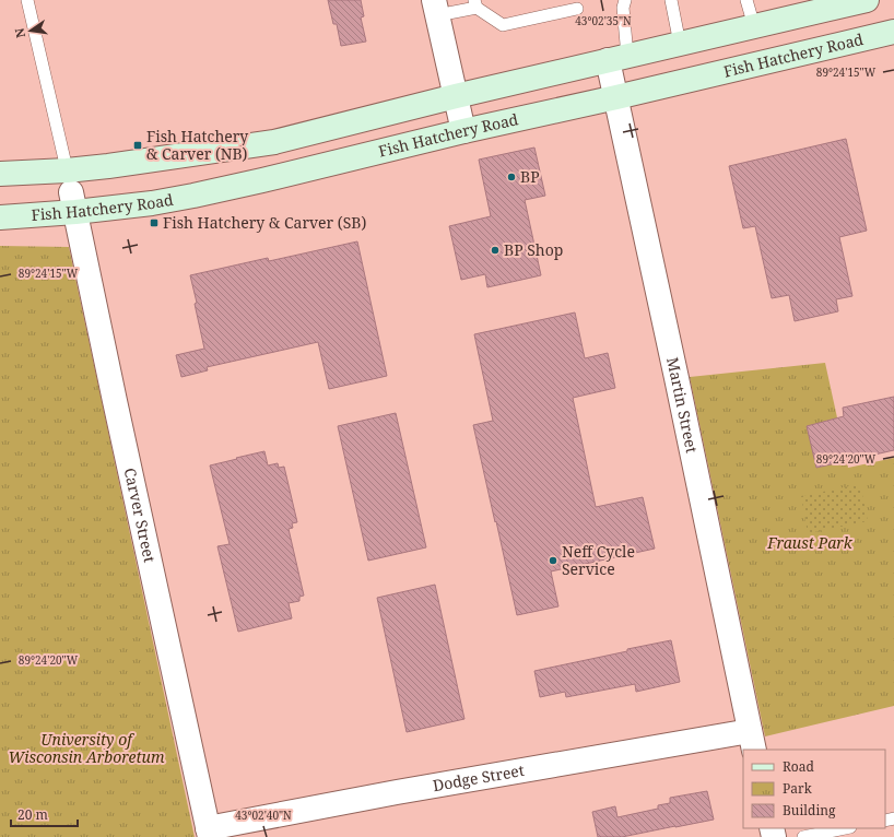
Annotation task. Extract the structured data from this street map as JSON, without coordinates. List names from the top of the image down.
{
  "streets": {
    "main road": ["Fish Hatchery Road"],
    "street": ["Martin Street", "Carver Street", "Dodge Street"]
  },
  "crossings": [
    ["Fish Hatchery Road", "Martin Street"],
    ["Fish Hatchery Road", "Carver Street"],
    ["Martin Street", "Dodge Street"],
    ["Carver Street", "Dodge Street"]
  ],
  "parks": ["Fraust Park", "University of Wisconsin Arboretum"],
  "places": {
    "transit": ["Fish Hatchery & Carver (NB)", "Fish Hatchery & Carver (SB)"],
    "other": ["BP", "BP Shop", "Neff Cycle Service"]
  },
  "legend": ["Road", "Park", "Building"],
  "scale_bar": "20 m",
  "north": "left",
  "coordinates": [
    "43°02'35\"N",
    "89°24'15\"W",
    "89°24'20\"W",
    "43°02'40\"N"
  ]
}
